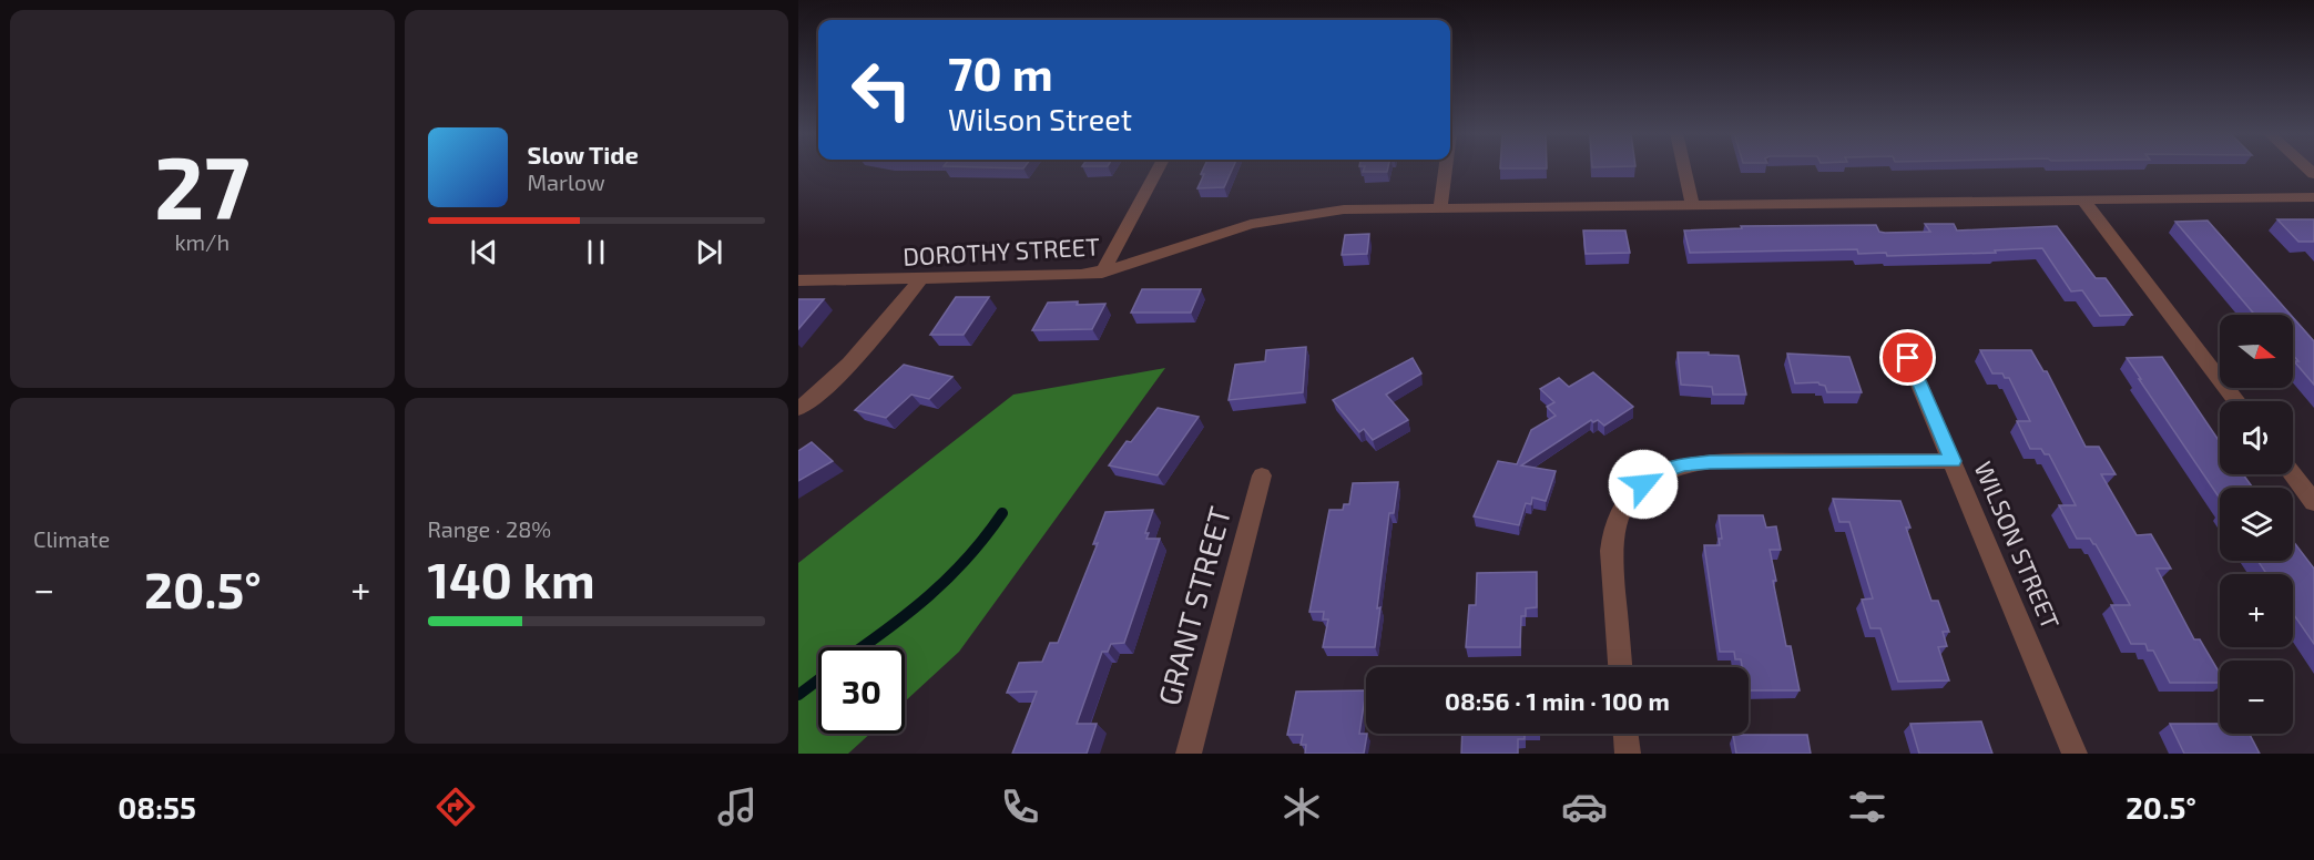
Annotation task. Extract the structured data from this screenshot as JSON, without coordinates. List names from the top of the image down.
{
  "streets": {
    "street": ["DOROTHY STREET", "WILSON STREET", "GRANT STREET"]
  },
  "north": "right",
  "page": {
    "tile": [
      ["27", "km/h"],
      "Climate",
      ["Range · 28%", "140 km"]
    ],
    "turn": ["70 m", "Wilson Street"],
    "song": ["Slow Tide", "Marlow"],
    "map_buttons": ["+", "−"],
    "heat": ["−", "20.5°", "+"],
    "limit": "30",
    "trip": "08:56 · 1 min · 100 m",
    "tabs": ["08:55", "20.5°"]
  }
}
